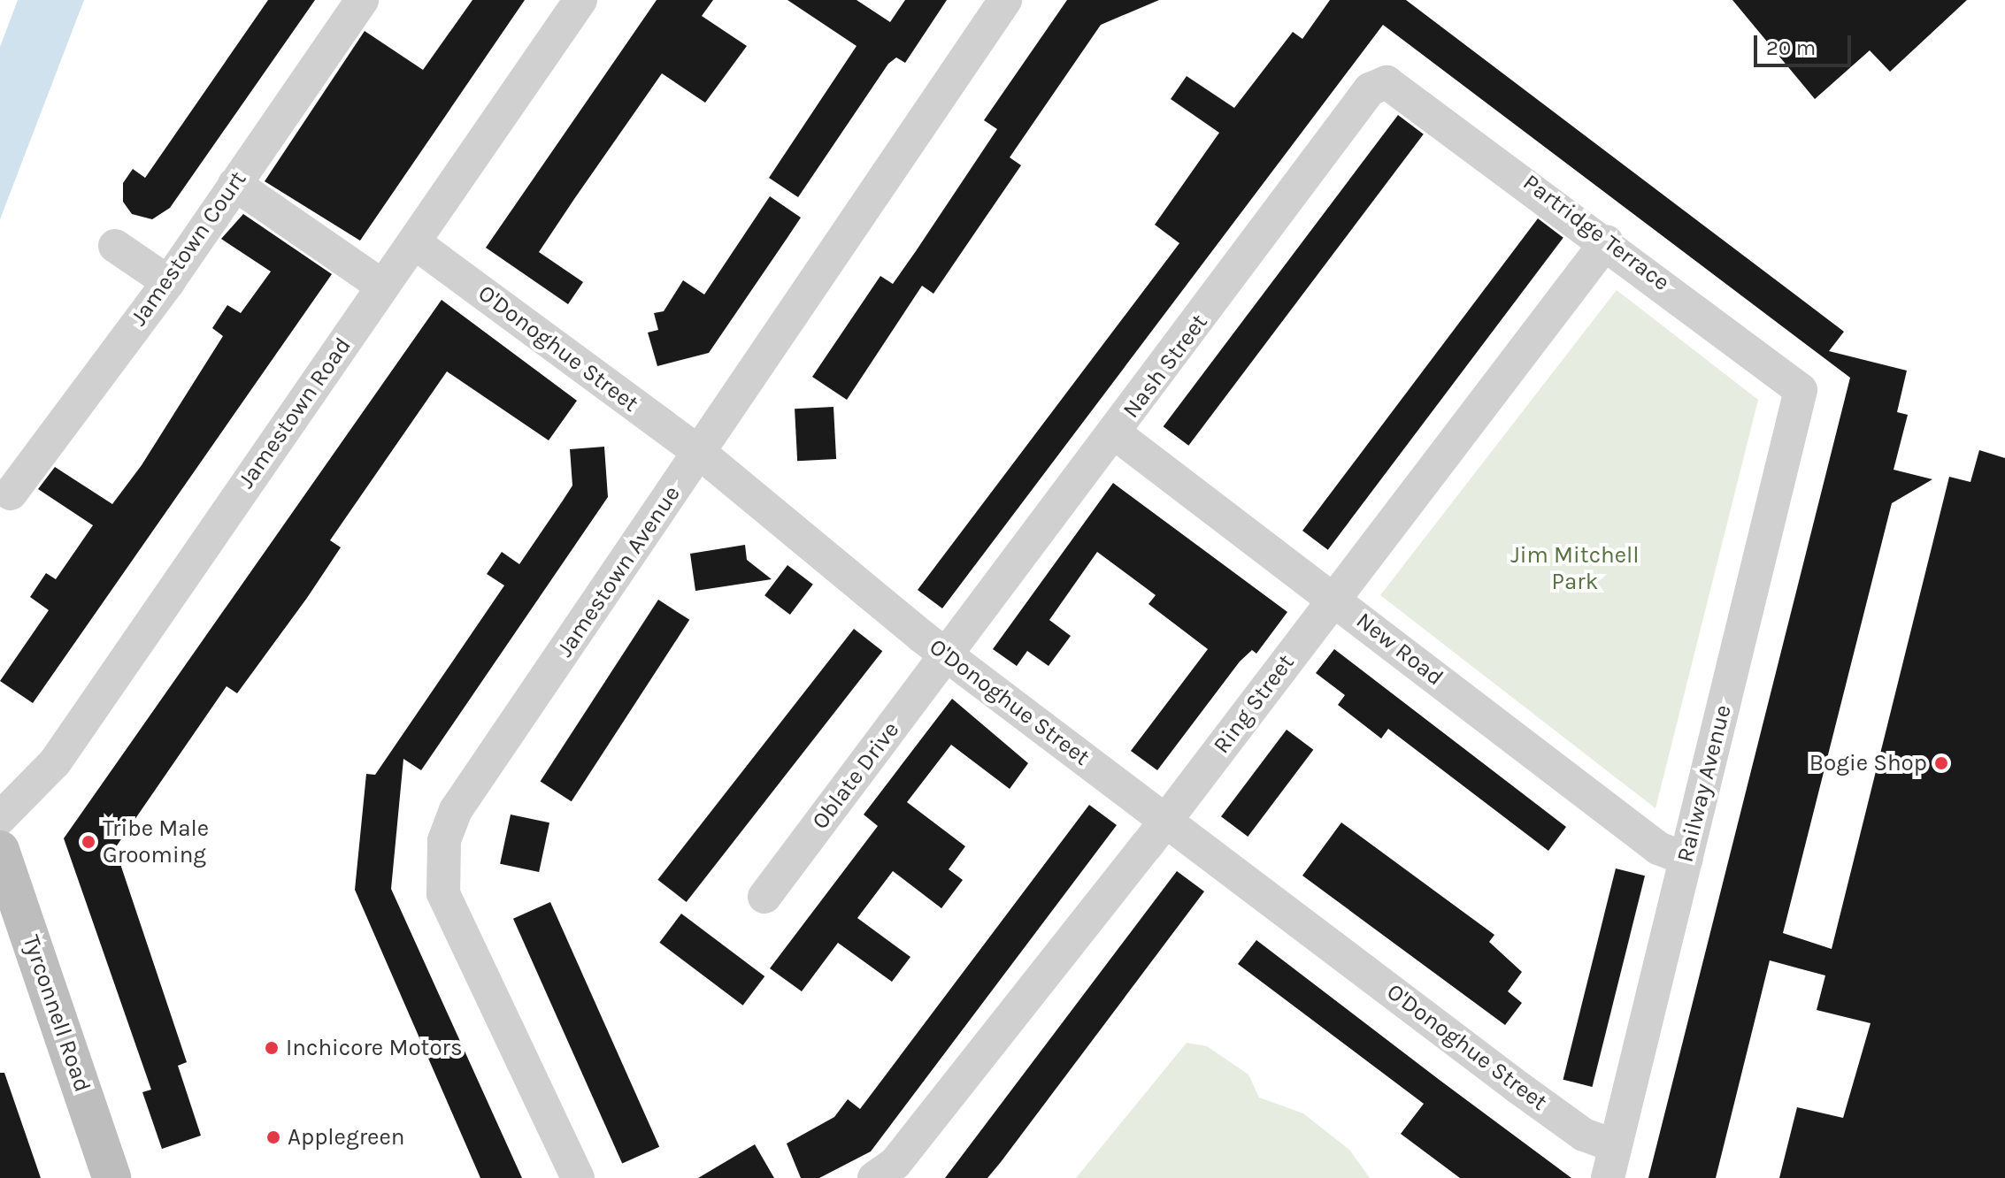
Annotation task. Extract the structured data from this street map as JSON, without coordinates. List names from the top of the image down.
{
  "streets": {
    "main road": ["Tyrconnell Road"],
    "street": [
      "Partridge Terrace",
      "Jamestown Court",
      "O'Donoghue Street",
      "Nash Street",
      "Jamestown Road",
      "Jamestown Avenue",
      "New Road",
      "Ring Street",
      "Oblate Drive",
      "Railway Avenue"
    ]
  },
  "crossings": [
    ["Partridge Terrace", "Nash Street"],
    ["Partridge Terrace", "Ring Street"],
    ["Partridge Terrace", "Railway Avenue"],
    ["O'Donoghue Street", "Nash Street"],
    ["O'Donoghue Street", "Jamestown Road"],
    ["O'Donoghue Street", "Jamestown Avenue"],
    ["O'Donoghue Street", "Ring Street"],
    ["O'Donoghue Street", "Oblate Drive"],
    ["O'Donoghue Street", "Railway Avenue"],
    ["Nash Street", "New Road"],
    ["Nash Street", "Oblate Drive"],
    ["New Road", "Ring Street"],
    ["New Road", "Railway Avenue"]
  ],
  "parks": ["Jim Mitchell Park"],
  "places": [
    "Bogie Shop",
    "Tribe Male Grooming",
    "Inchicore Motors",
    "Applegreen"
  ],
  "scale_bar": "20 m"
}
